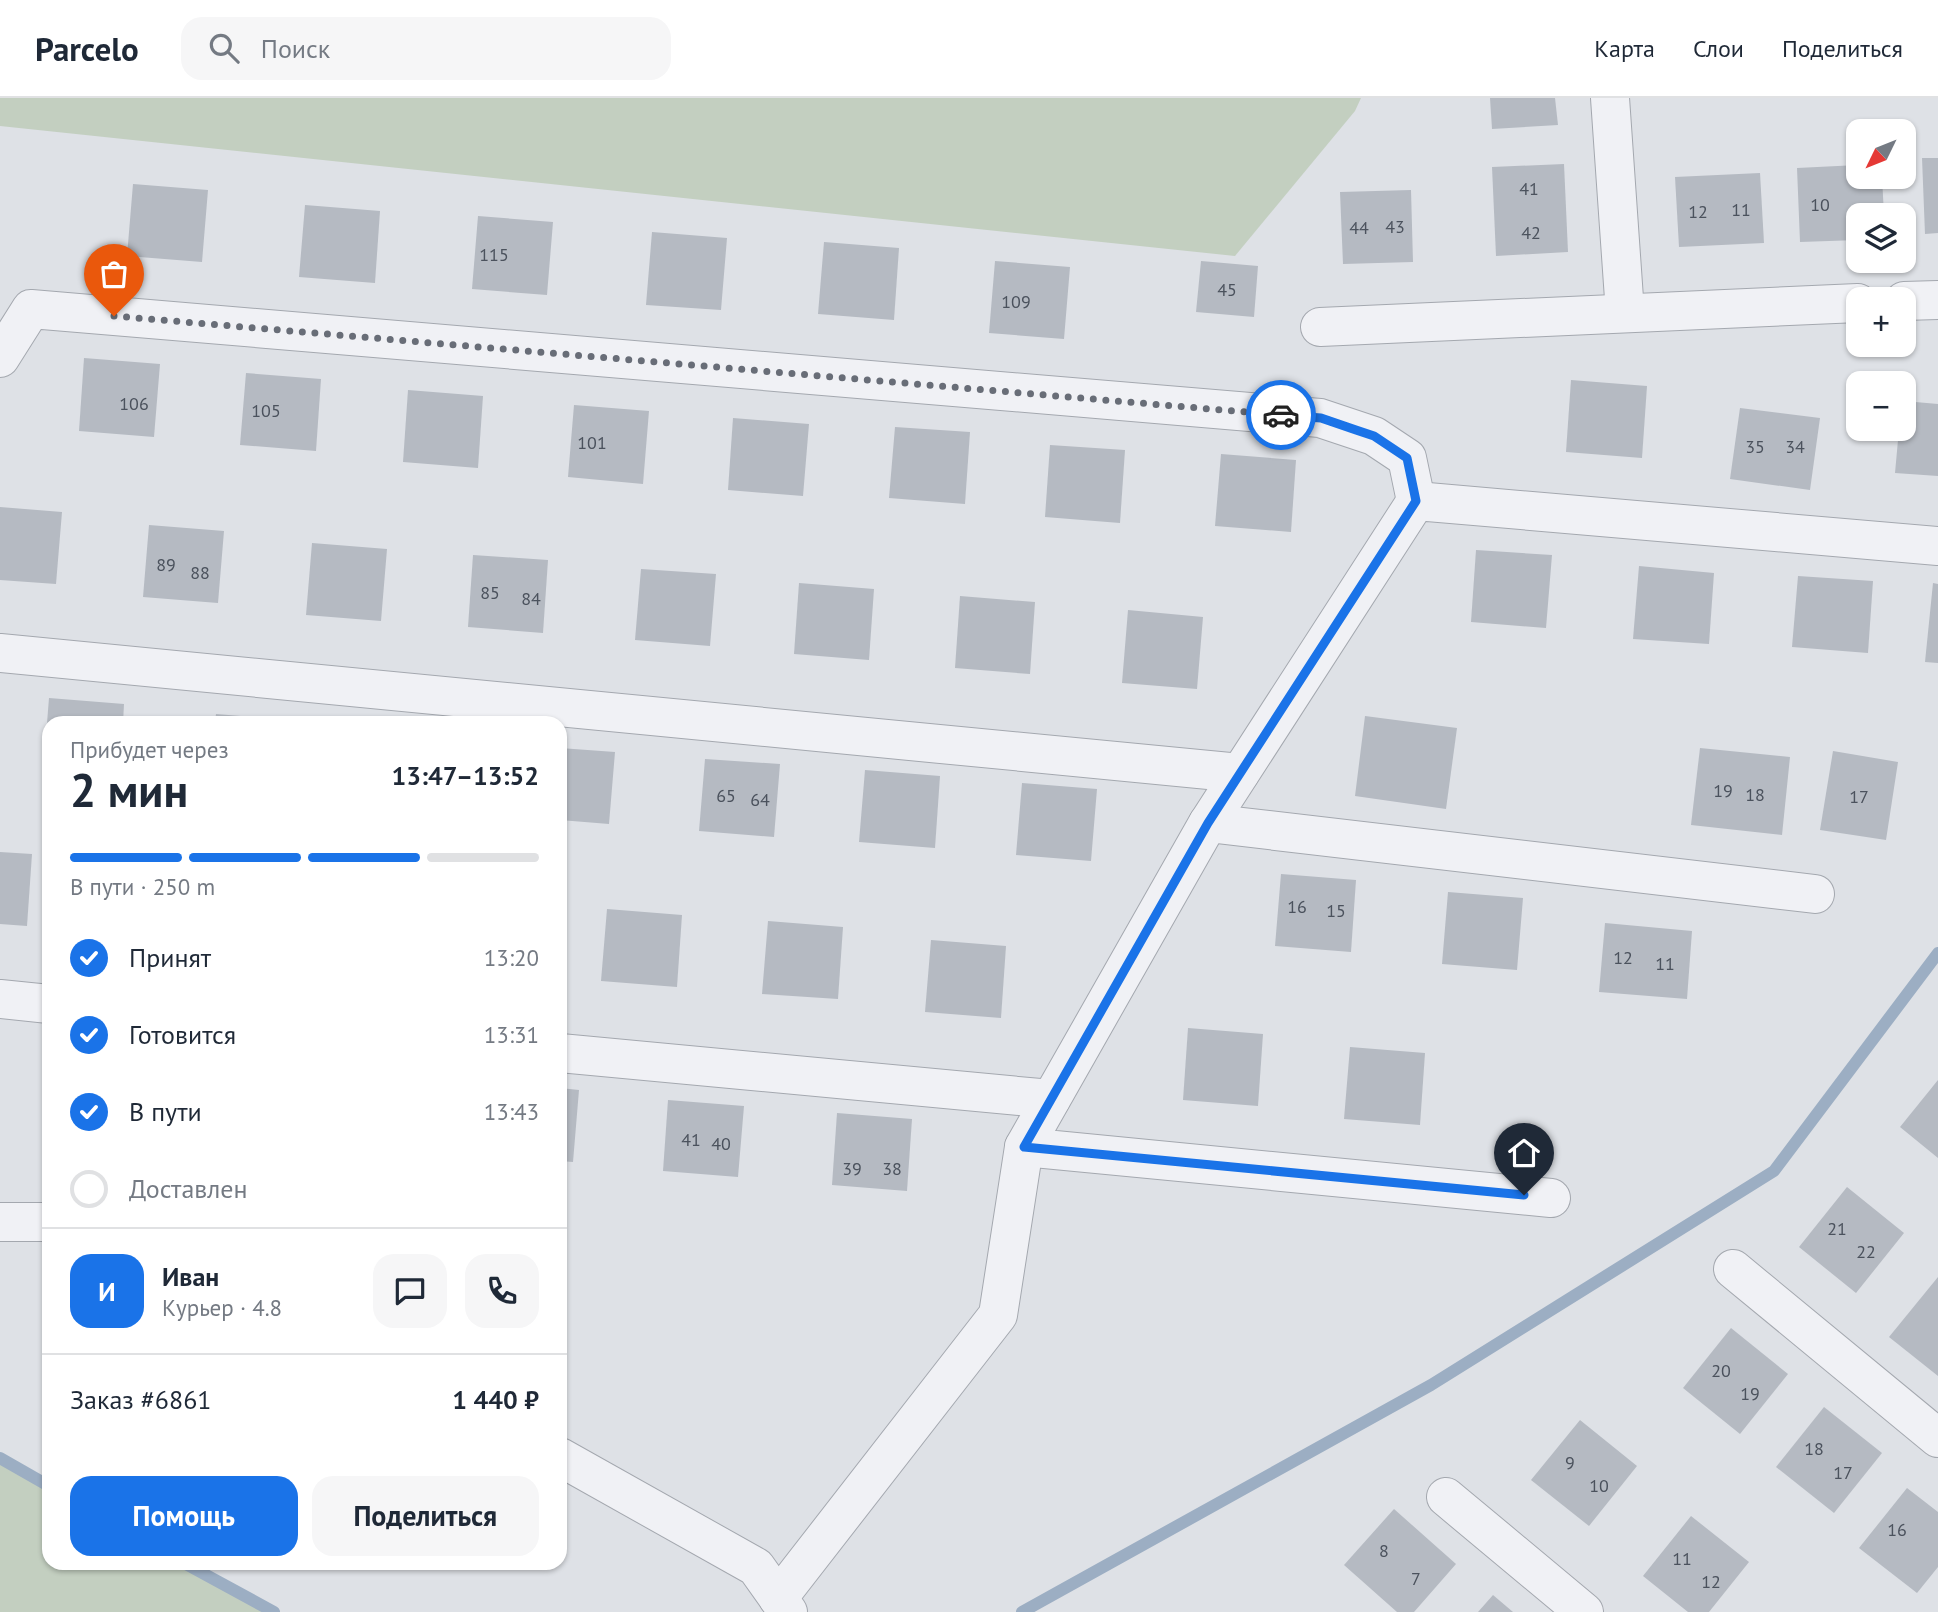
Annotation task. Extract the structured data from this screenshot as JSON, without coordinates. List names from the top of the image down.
{
  "house_numbers": [
    "41",
    "10",
    "11",
    "12",
    "43",
    "44",
    "42",
    "115",
    "45",
    "109",
    "106",
    "105",
    "101",
    "35",
    "34",
    "89",
    "88",
    "85",
    "84",
    "19",
    "18",
    "65",
    "17",
    "64",
    "16",
    "15",
    "12",
    "11",
    "41",
    "40",
    "39",
    "38",
    "21",
    "22",
    "20",
    "19",
    "18",
    "9",
    "17",
    "10",
    "16",
    "8",
    "11",
    "7",
    "12"
  ],
  "north": "bottom left",
  "page": {
    "header": "Parcelo",
    "search": "Поиск",
    "nav": ["Карта", "Слои", "Поделиться"],
    "map_buttons": ["+", "−"],
    "heading": ["2 мин", "Прибудет через", "13:47–13:52"],
    "panel": [
      "Иван",
      "Курьер · 4.8",
      "Заказ #6861",
      "1 440 ₽"
    ],
    "bar": "В пути · 250 m",
    "list": [
      ["Принят", "13:20"],
      ["Готовится", "13:31"],
      ["В пути", "13:43"],
      "Доставлен"
    ],
    "round": "И",
    "buttons": ["Помощь", "Поделиться"]
  }
}
